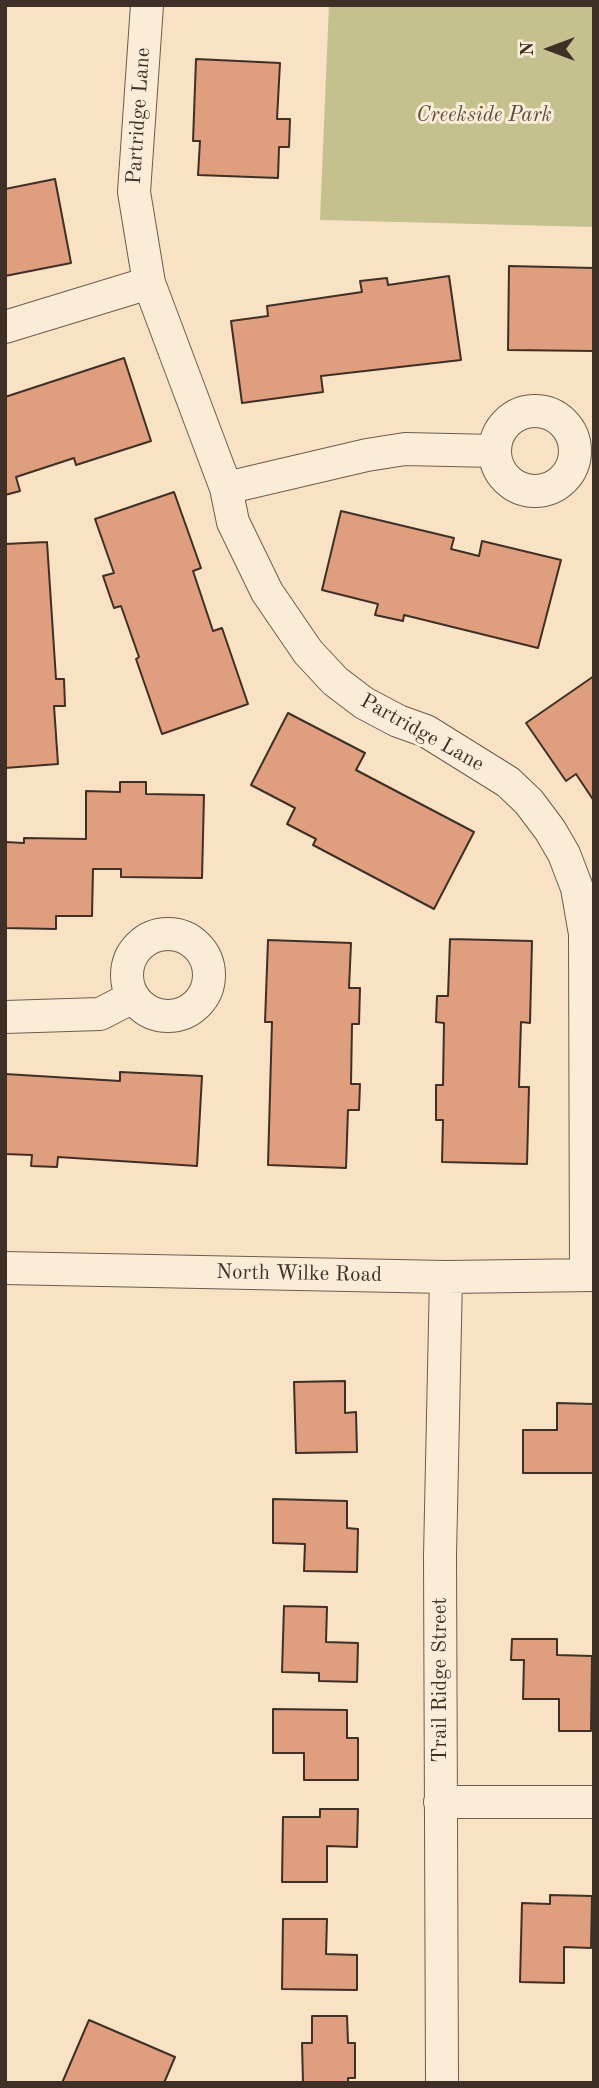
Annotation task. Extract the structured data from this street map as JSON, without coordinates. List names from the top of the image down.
{
  "streets": {
    "street": ["Partridge Lane", "North Wilke Road", "Trail Ridge Street"]
  },
  "crossings": [
    ["Partridge Lane", "North Wilke Road"],
    ["North Wilke Road", "Trail Ridge Street"]
  ],
  "parks": ["Creekside Park"],
  "north": "left"
}
